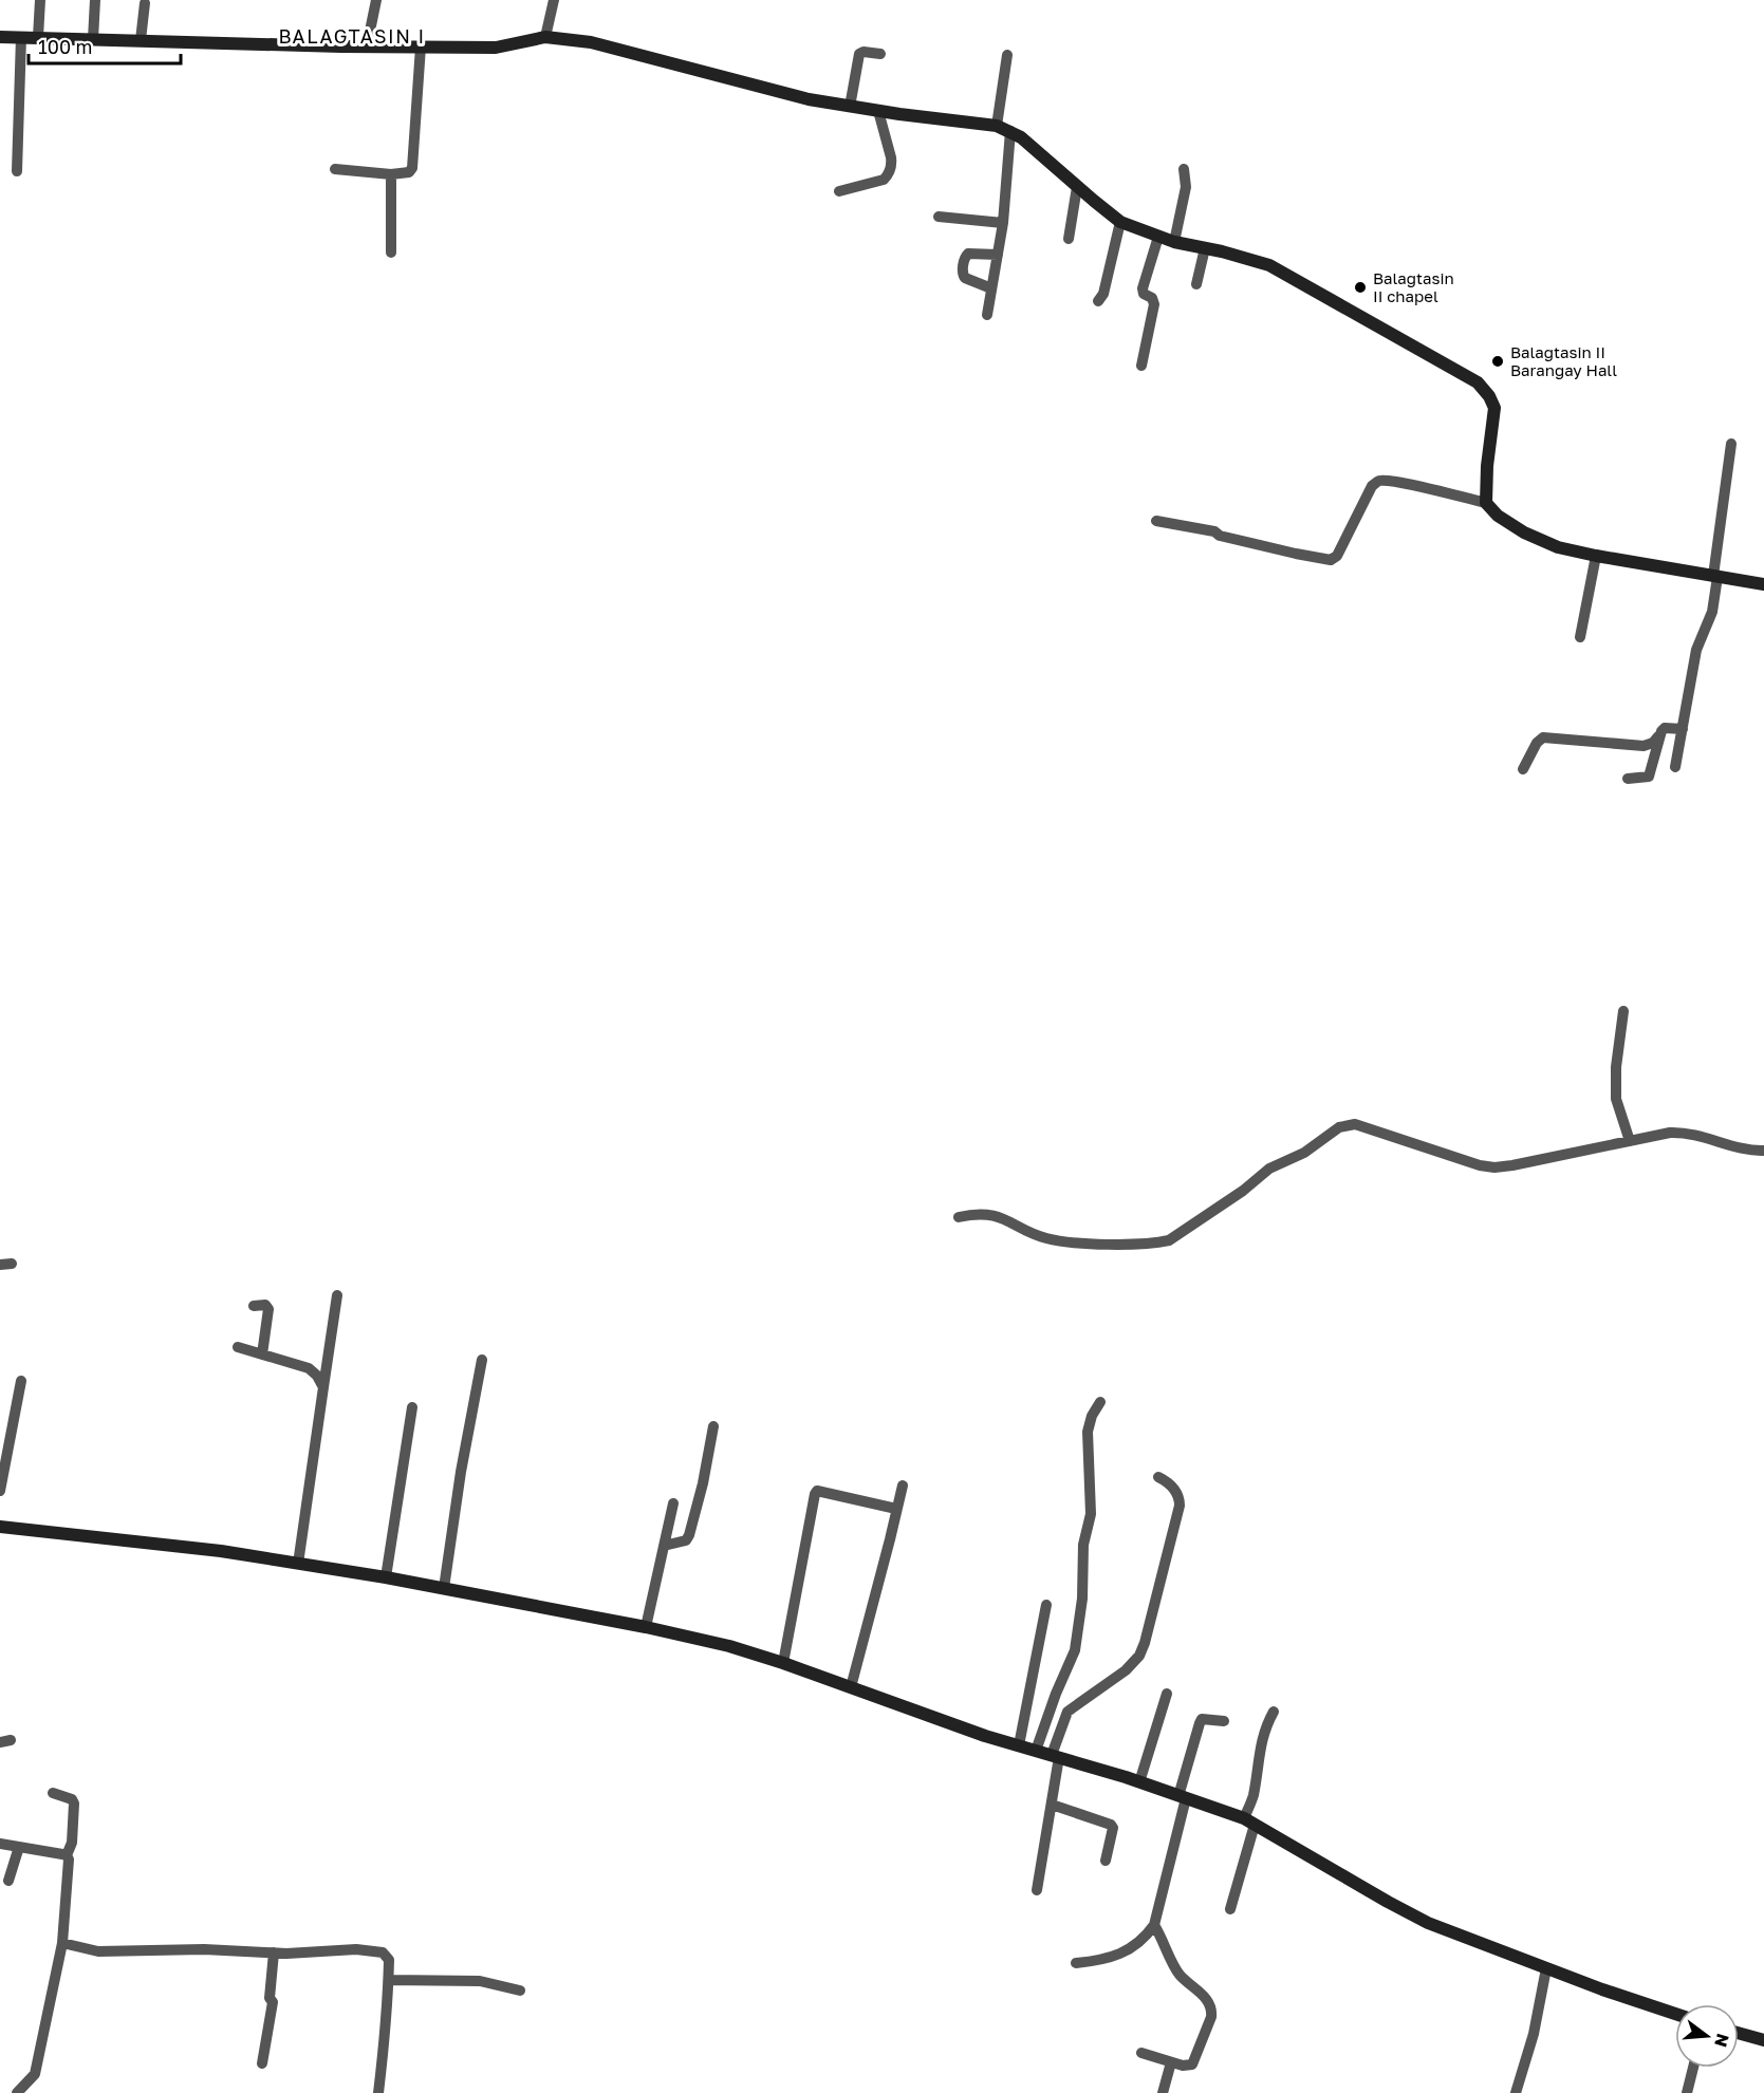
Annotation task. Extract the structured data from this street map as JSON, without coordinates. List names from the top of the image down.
{
  "districts": ["BALAGTASIN I"],
  "places": ["Balagtasin II chapel", "Balagtasin II Barangay Hall"],
  "scale_bar": "100 m",
  "north": "right"
}
